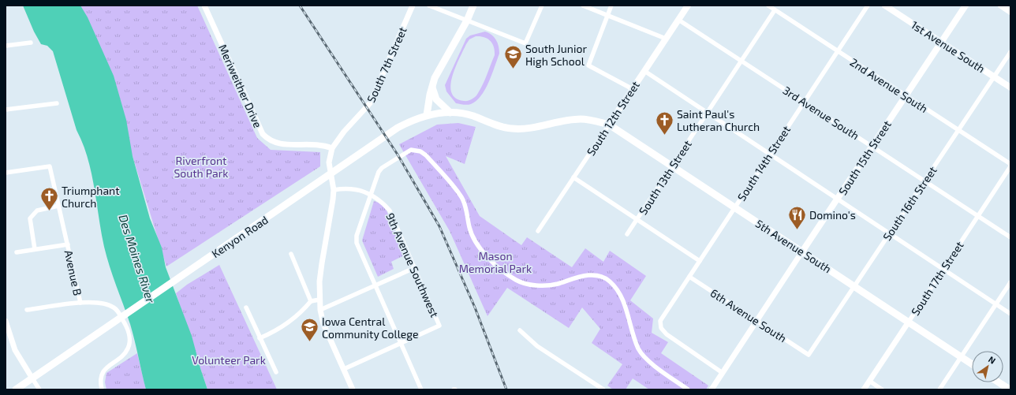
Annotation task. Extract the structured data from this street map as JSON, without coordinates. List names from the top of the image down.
{
  "streets": {
    "main road": [
      "1st Avenue South",
      "South 12th Street",
      "South 15th Street",
      "Kenyon Road",
      "5th Avenue South"
    ],
    "street": [
      "South 7th Street",
      "2nd Avenue South",
      "Meriweither Drive",
      "3rd Avenue South",
      "South 14th Street",
      "South 13th Street",
      "South 16th Street",
      "9th Avenue Southwest",
      "Avenue B",
      "South 17th Street",
      "6th Avenue South"
    ]
  },
  "crossings": [
    ["1st Avenue South", "South 15th Street"],
    ["1st Avenue South", "South 16th Street"],
    ["South 7th Street", "Meriweither Drive"],
    ["South 7th Street", "9th Avenue Southwest"],
    ["2nd Avenue South", "South 15th Street"],
    ["2nd Avenue South", "South 14th Street"],
    ["2nd Avenue South", "South 13th Street"],
    ["2nd Avenue South", "South 16th Street"],
    ["3rd Avenue South", "South 12th Street"],
    ["3rd Avenue South", "South 15th Street"],
    ["3rd Avenue South", "South 14th Street"],
    ["3rd Avenue South", "South 13th Street"],
    ["3rd Avenue South", "South 16th Street"],
    ["3rd Avenue South", "South 17th Street"],
    ["South 12th Street", "Kenyon Road"],
    ["South 12th Street", "5th Avenue South"],
    ["South 15th Street", "South 14th Street"],
    ["South 15th Street", "5th Avenue South"],
    ["South 15th Street", "6th Avenue South"],
    ["South 14th Street", "5th Avenue South"],
    ["South 14th Street", "6th Avenue South"],
    ["South 13th Street", "5th Avenue South"],
    ["South 16th Street", "5th Avenue South"],
    ["South 16th Street", "6th Avenue South"],
    ["Kenyon Road", "5th Avenue South"],
    ["5th Avenue South", "South 17th Street"]
  ],
  "water": ["Des Moines River"],
  "parks": ["Riverfront South Park", "Mason Memorial Park", "Volunteer Park"],
  "places": {
    "school or university": ["South Junior High School", "Iowa Central Community College"],
    "church": ["Saint Paul's Lutheran Church", "Triumphant Church"],
    "restaurant": ["Domino's"]
  },
  "north": "top right"
}
